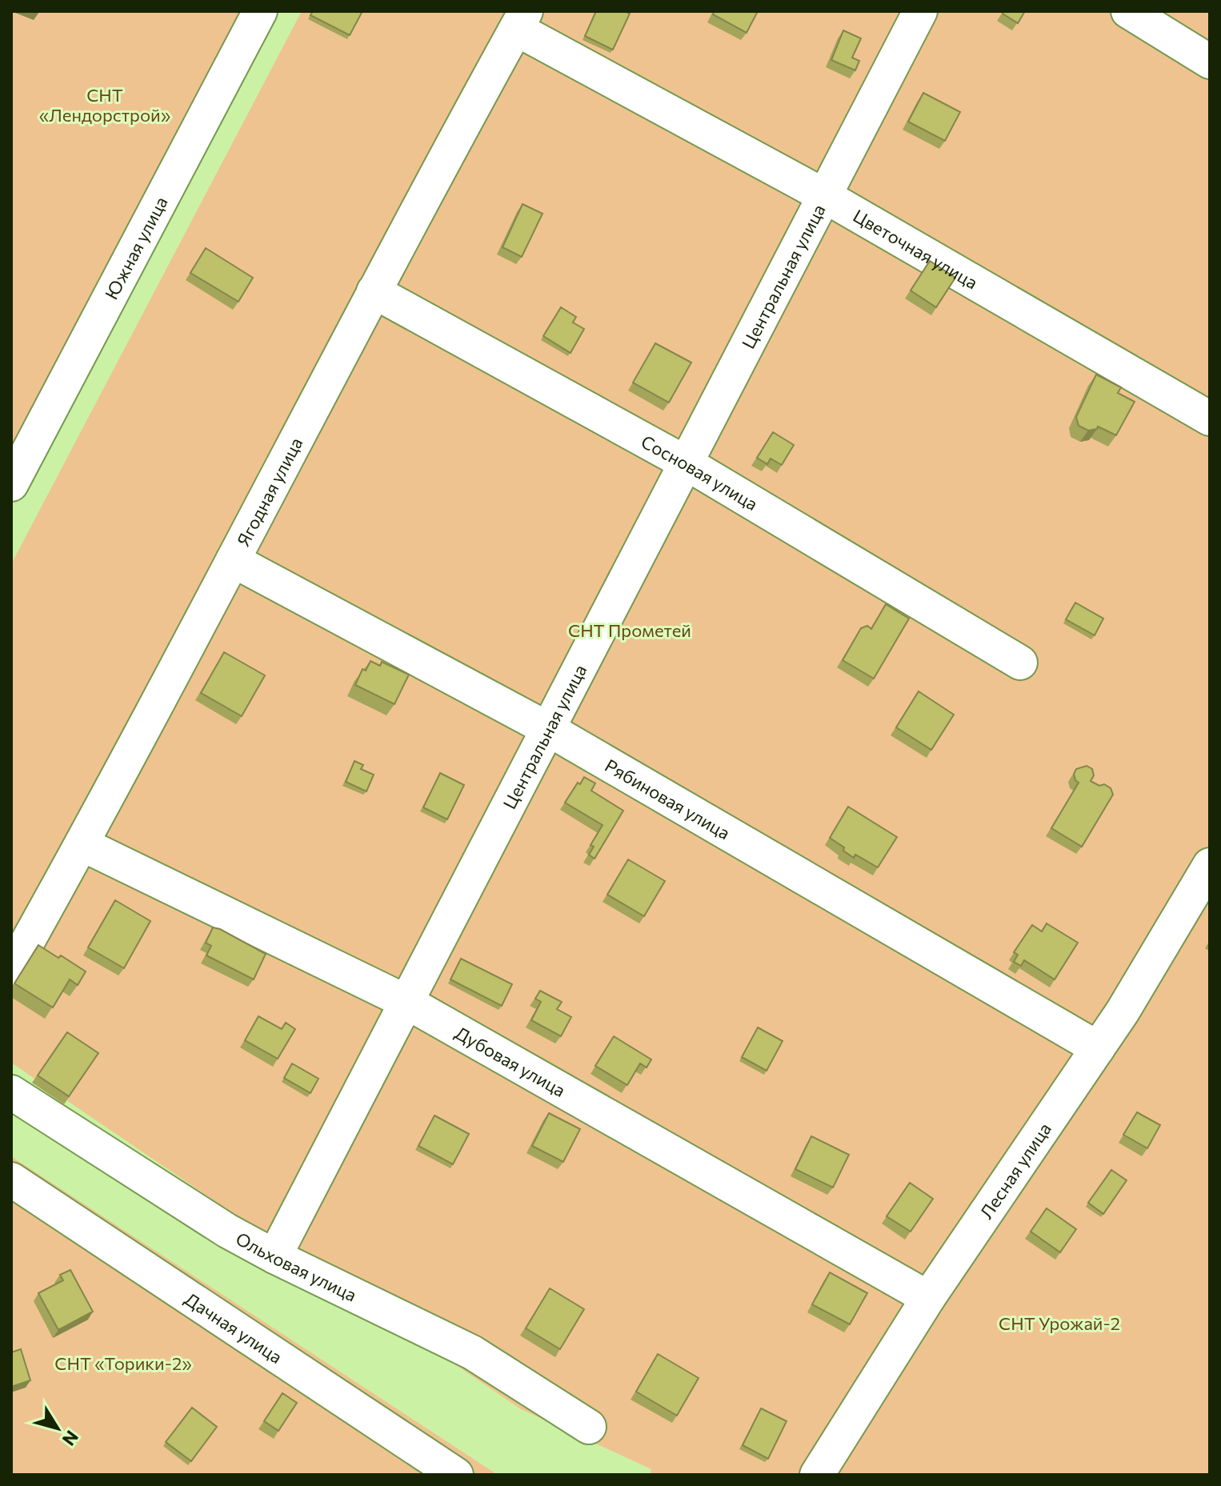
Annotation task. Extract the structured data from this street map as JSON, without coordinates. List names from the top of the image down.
{
  "streets": {
    "street": [
      "Южная улица",
      "Цветочная улица",
      "Центральная улица",
      "Сосновая улица",
      "Ягодная улица",
      "Рябиновая улица",
      "Дубовая улица",
      "Лесная улица",
      "Ольховая улица",
      "Дачная улица"
    ]
  },
  "crossings": [
    ["Цветочная улица", "Центральная улица"],
    ["Цветочная улица", "Ягодная улица"],
    ["Центральная улица", "Сосновая улица"],
    ["Центральная улица", "Рябиновая улица"],
    ["Центральная улица", "Дубовая улица"],
    ["Центральная улица", "Ольховая улица"],
    ["Сосновая улица", "Ягодная улица"],
    ["Ягодная улица", "Рябиновая улица"],
    ["Ягодная улица", "Дубовая улица"],
    ["Рябиновая улица", "Лесная улица"],
    ["Дубовая улица", "Лесная улица"]
  ],
  "parks": [
    "СНТ «Лендорстрой»",
    "СНТ Прометей",
    "СНТ Урожай-2",
    "СНТ «Торики-2»"
  ],
  "north": "bottom right"
}
